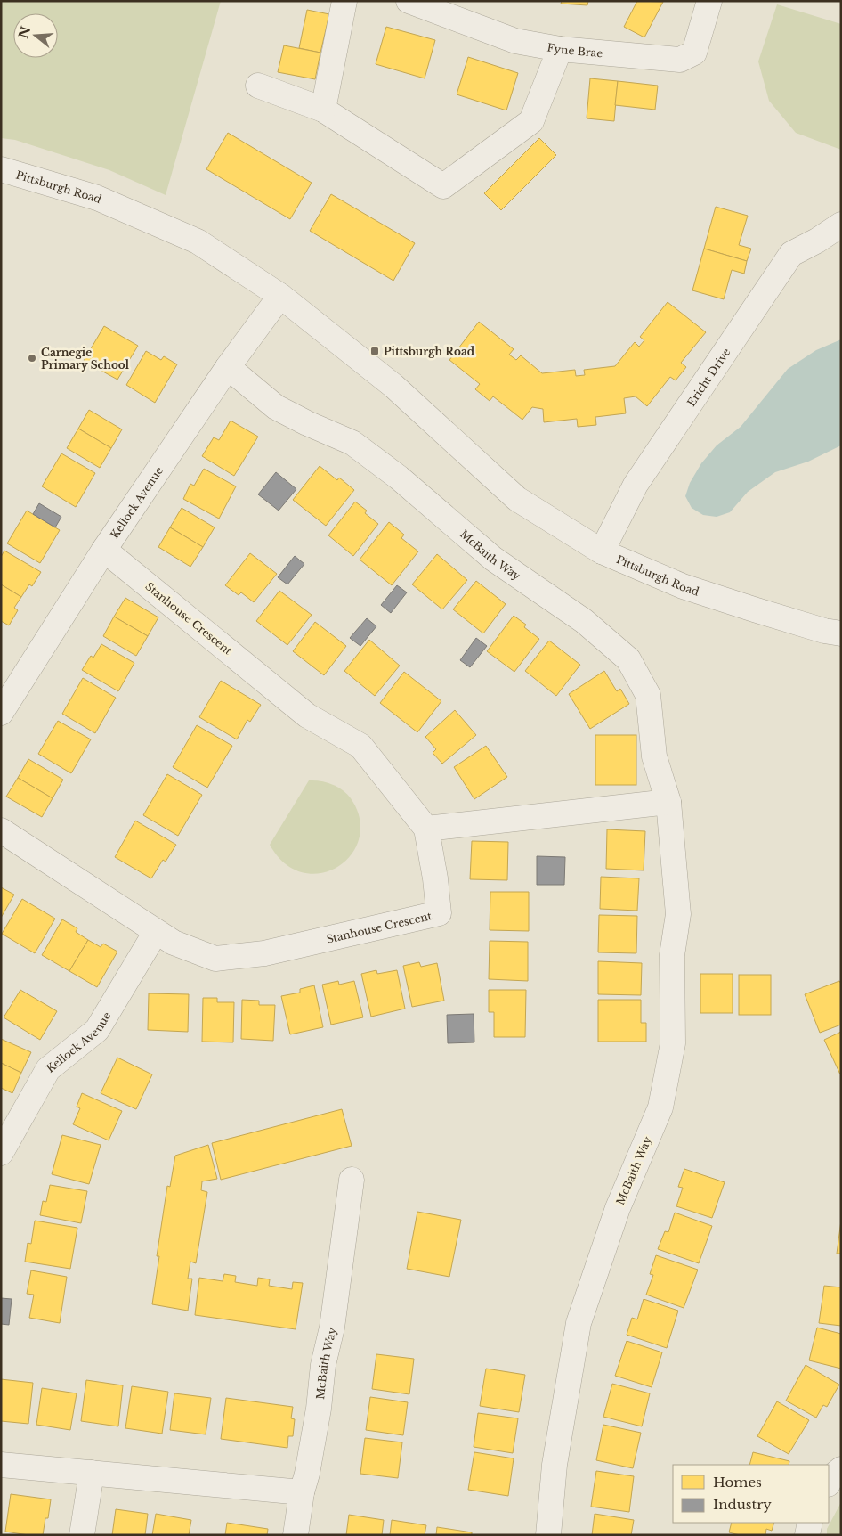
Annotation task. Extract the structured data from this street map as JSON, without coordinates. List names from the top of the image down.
{
  "streets": {
    "street": [
      "Fyne Brae",
      "Pittsburgh Road",
      "Ericht Drive",
      "Kellock Avenue",
      "McBaith Way",
      "Stanhouse Crescent"
    ]
  },
  "crossings": [
    ["Pittsburgh Road", "Ericht Drive"],
    ["Pittsburgh Road", "Kellock Avenue"],
    ["Kellock Avenue", "McBaith Way"],
    ["Kellock Avenue", "Stanhouse Crescent"]
  ],
  "places": {
    "transit": ["Pittsburgh Road"],
    "other": ["Carnegie Primary School"]
  },
  "legend": ["Homes", "Industry"],
  "north": "left"
}
